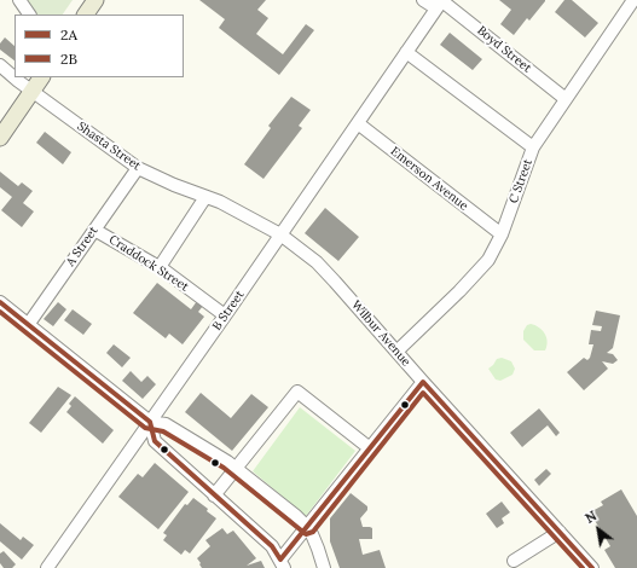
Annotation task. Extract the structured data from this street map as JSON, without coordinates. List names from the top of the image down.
{
  "streets": {
    "street": [
      "Boyd Street",
      "Shasta Street",
      "Emerson Avenue",
      "C Street",
      "A Street",
      "Craddock Street",
      "B Street",
      "Wilbur Avenue"
    ]
  },
  "crossings": [
    ["Boyd Street", "C Street"],
    ["Boyd Street", "B Street"],
    ["Shasta Street", "A Street"],
    ["Shasta Street", "B Street"],
    ["Shasta Street", "Wilbur Avenue"],
    ["Emerson Avenue", "C Street"],
    ["Emerson Avenue", "B Street"],
    ["C Street", "Wilbur Avenue"],
    ["A Street", "Craddock Street"],
    ["Craddock Street", "B Street"],
    ["B Street", "Wilbur Avenue"]
  ],
  "lines": ["transit line 2A", "transit line 2B"],
  "legend": ["2A", "2B"],
  "north": "top left"
}
